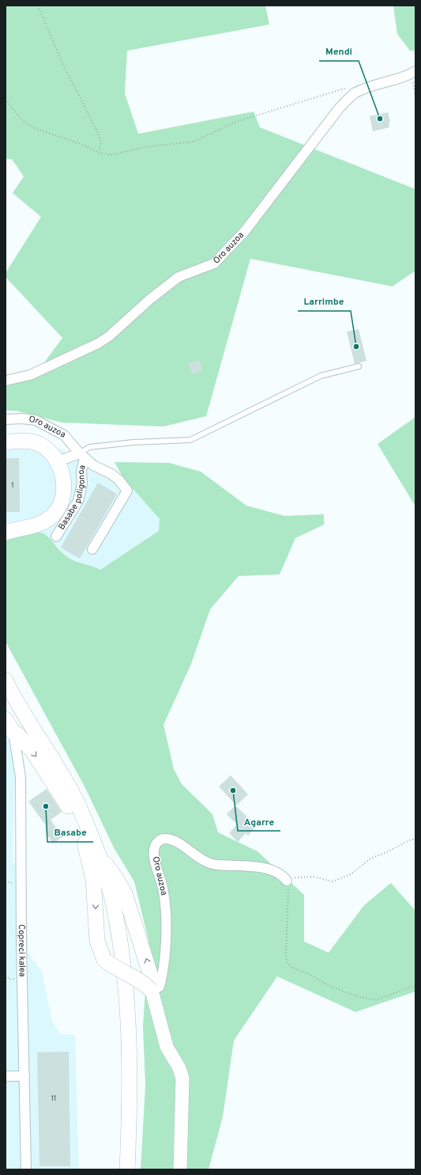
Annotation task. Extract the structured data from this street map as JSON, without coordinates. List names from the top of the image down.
{
  "streets": {
    "street": ["Oro auzoa", "Basabe poligonoa", "Copreci kalea"]
  },
  "crossings": [
    ["Oro auzoa", "Basabe poligonoa"]
  ],
  "places": [
    "Mendi",
    "Larrimbe",
    "Agarre",
    "Basabe"
  ],
  "house_numbers": ["1", "11"]
}
